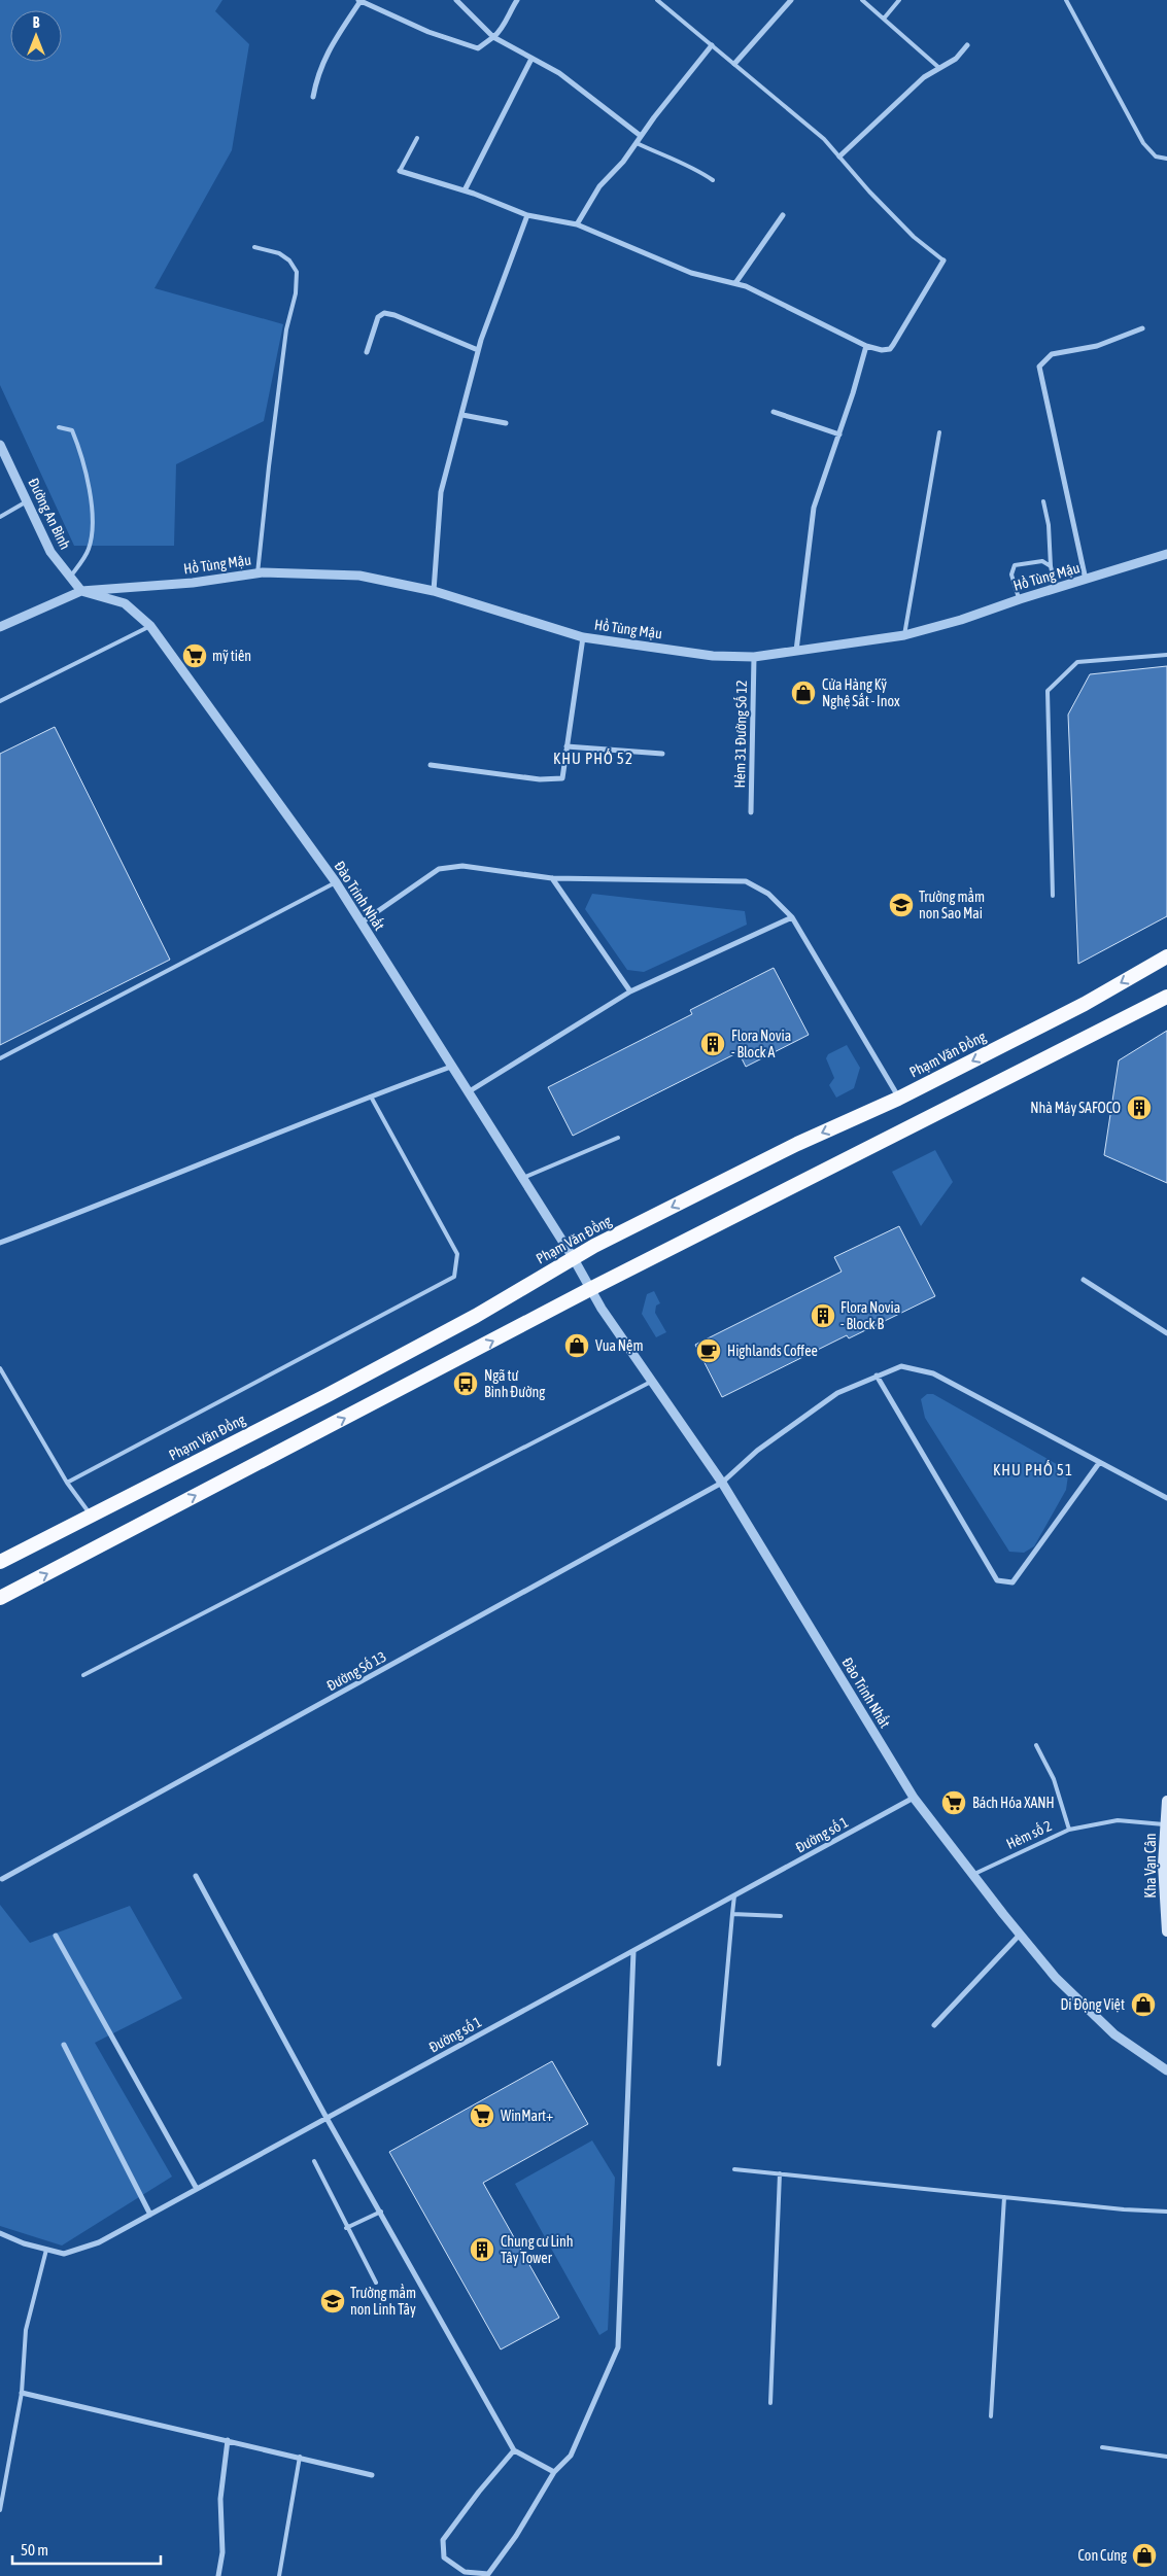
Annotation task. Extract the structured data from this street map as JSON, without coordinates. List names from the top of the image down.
{
  "streets": {
    "highway": ["Phạm Văn Đồng"],
    "main road": ["Kha Vạn Cân"],
    "street": [
      "Đường An Bình",
      "Hồ Tùng Mậu",
      "Hẻm 31 Đường Số 12",
      "Đào Trinh Nhất",
      "Đường Số 13",
      "Đường số 1"
    ],
    "lane": ["Hẻm số 2"]
  },
  "crossings": [
    ["Đường An Bình", "Hồ Tùng Mậu"],
    ["Đường An Bình", "Đào Trinh Nhất"],
    ["Hồ Tùng Mậu", "Hẻm 31 Đường Số 12"],
    ["Hồ Tùng Mậu", "Đào Trinh Nhất"],
    ["Đào Trinh Nhất", "Phạm Văn Đồng"],
    ["Đào Trinh Nhất", "Đường Số 13"],
    ["Đào Trinh Nhất", "Đường số 1"],
    ["Đào Trinh Nhất", "Hẻm số 2"]
  ],
  "districts": ["KHU PHỐ 52", "KHU PHỐ 51"],
  "places": {
    "supermarket": ["mỹ tiên", "Bách Hóa XANH", "WinMart+"],
    "shop": [
      "Cửa Hàng Kỹ Nghệ Sắt - Inox",
      "Vua Nệm",
      "Di Động Việt",
      "Con Cưng"
    ],
    "school or university": ["Trường mầm non Sao Mai", "Trường mầm non Linh Tây"],
    "building": [
      "Flora Novia - Block A",
      "Nhà Máy SAFOCO",
      "Flora Novia - Block B",
      "Chung cư Linh Tây Tower"
    ],
    "cafe": ["Highlands Coffee"],
    "bus stop": ["Ngã tư Bình Đường"]
  },
  "scale_bar": "50 m",
  "north": "top"
}
